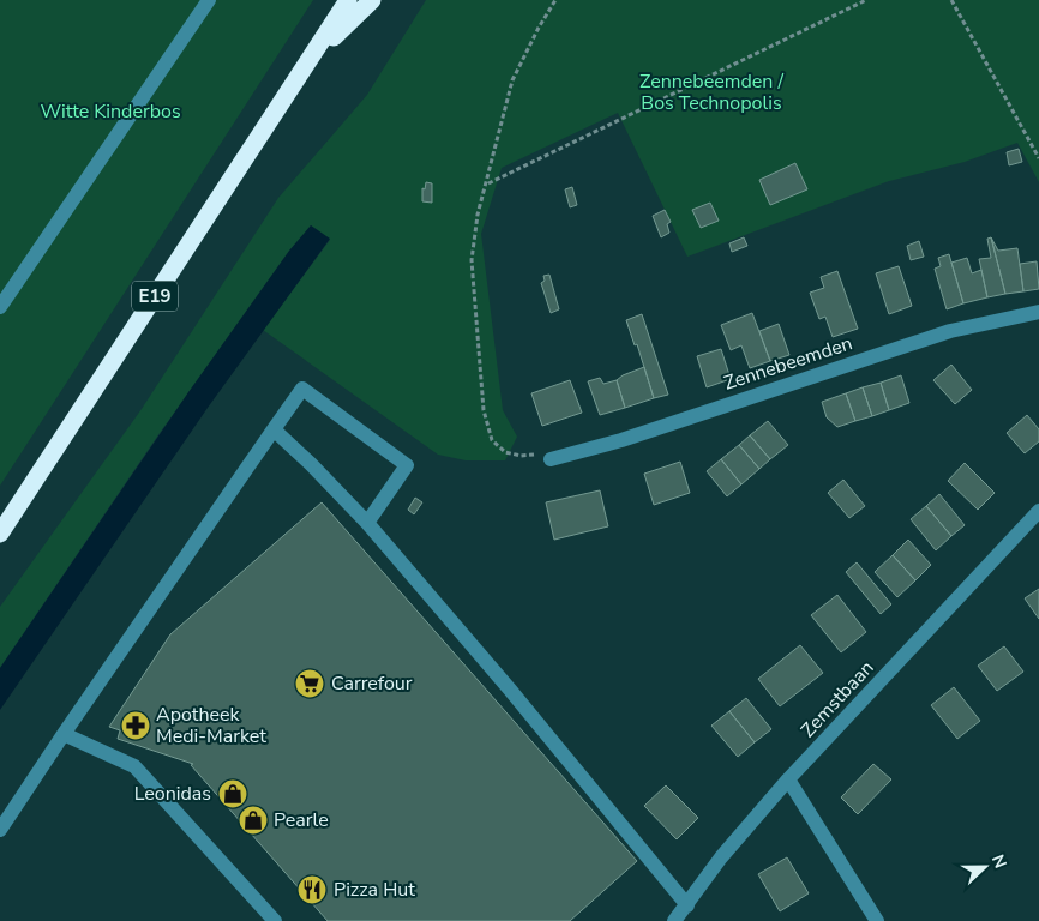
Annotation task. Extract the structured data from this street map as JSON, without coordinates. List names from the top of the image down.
{
  "streets": {
    "highway": ["E19"],
    "street": ["Zennebeemden", "Zemstbaan"]
  },
  "parks": ["Zennebeemden / Bos Technopolis", "Witte Kinderbos"],
  "places": {
    "supermarket": ["Carrefour"],
    "pharmacy": ["Apotheek Medi-Market"],
    "shop": ["Leonidas", "Pearle"],
    "restaurant": ["Pizza Hut"]
  },
  "north": "right"
}
